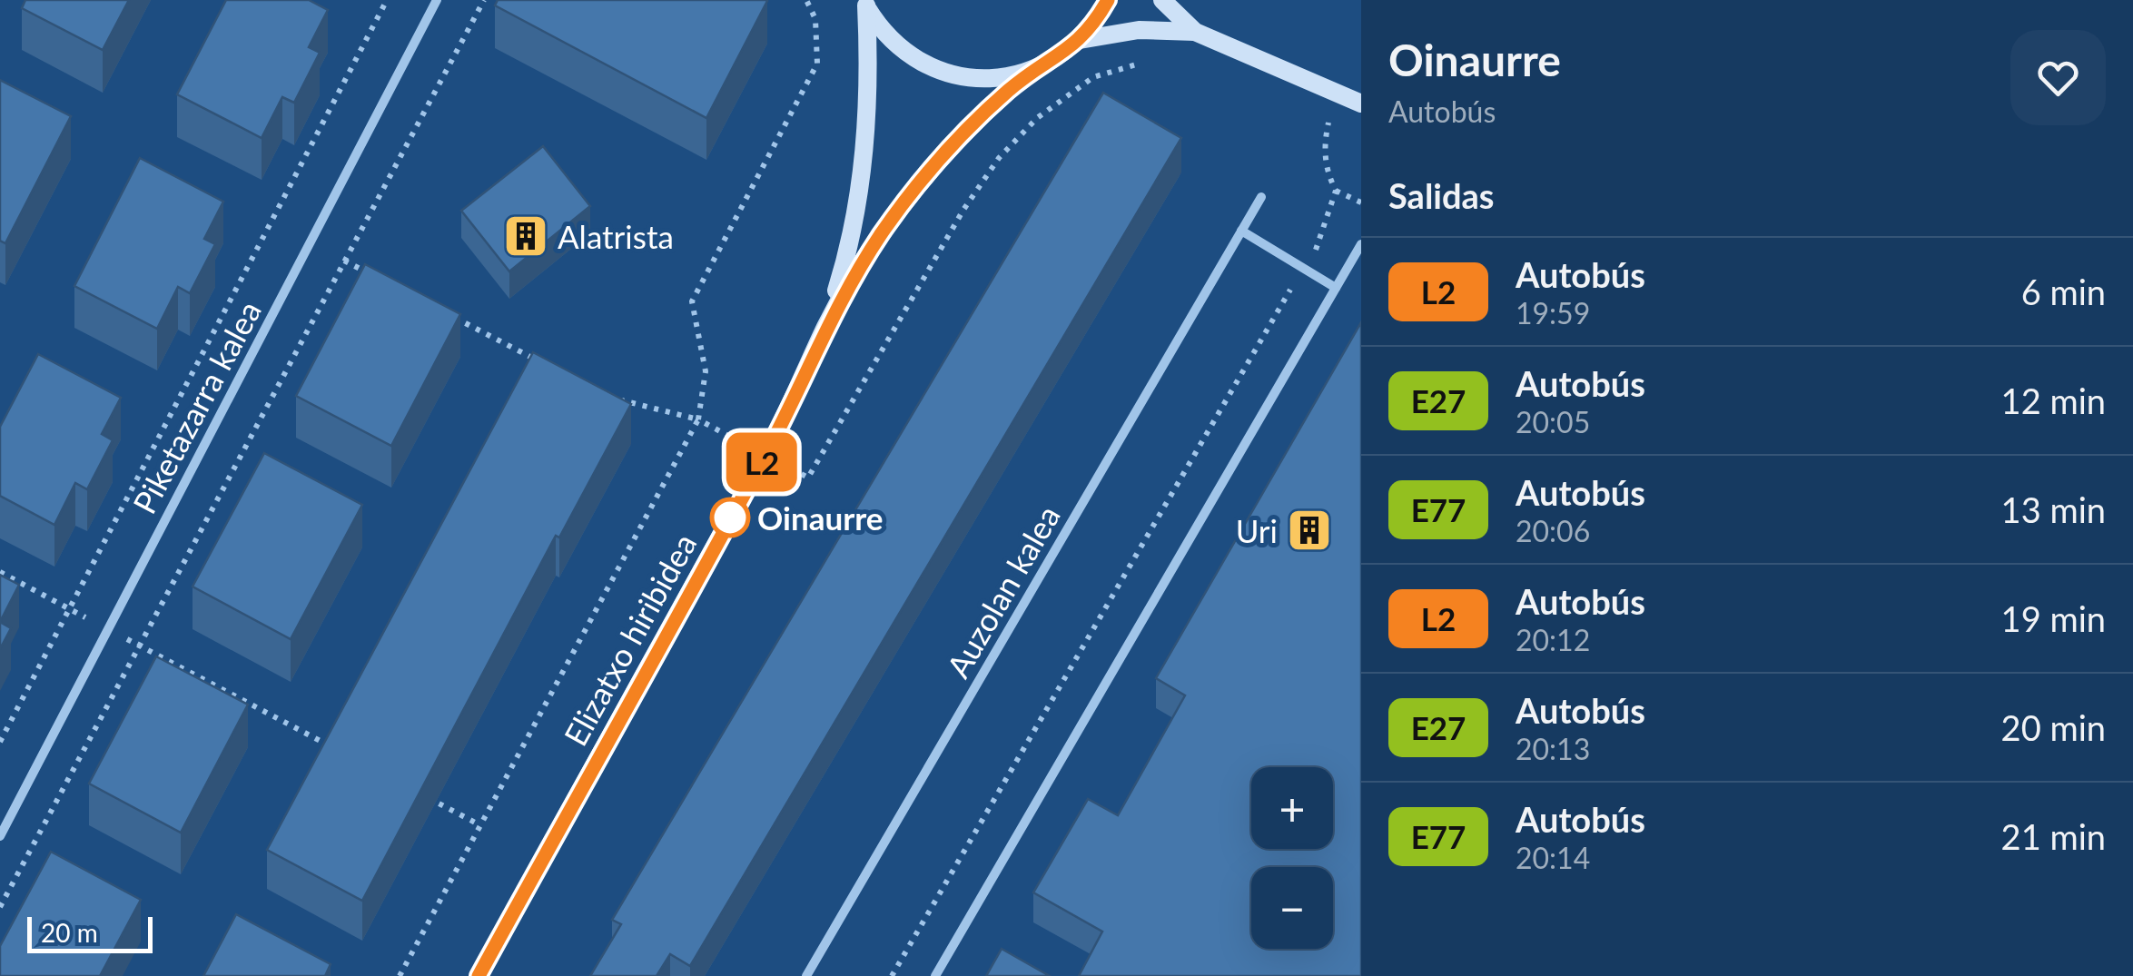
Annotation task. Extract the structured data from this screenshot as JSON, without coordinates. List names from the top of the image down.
{
  "streets": {
    "main road": ["Elizatxo hiribidea"],
    "street": ["Piketazarra kalea", "Auzolan kalea"]
  },
  "places": {
    "building": ["Alatrista", "Uri"],
    "other": ["Oinaurre"]
  },
  "lines": ["bus line L2"],
  "scale_bar": "20 m",
  "page": {
    "on_map": "L2",
    "heading": [
      ["Oinaurre", "Autobús"],
      "Salidas"
    ],
    "list": [
      {
        "mark": "L2",
        "name": "Autobús",
        "note": "19:59",
        "value": "6 min"
      },
      {
        "mark": "E27",
        "name": "Autobús",
        "note": "20:05",
        "value": "12 min"
      },
      {
        "mark": "E77",
        "name": "Autobús",
        "note": "20:06",
        "value": "13 min"
      },
      {
        "mark": "L2",
        "name": "Autobús",
        "note": "20:12",
        "value": "19 min"
      },
      {
        "mark": "E27",
        "name": "Autobús",
        "note": "20:13",
        "value": "20 min"
      },
      {
        "mark": "E77",
        "name": "Autobús",
        "note": "20:14",
        "value": "21 min"
      }
    ],
    "map_buttons": ["+", "−"],
    "scale": "20 m"
  }
}
